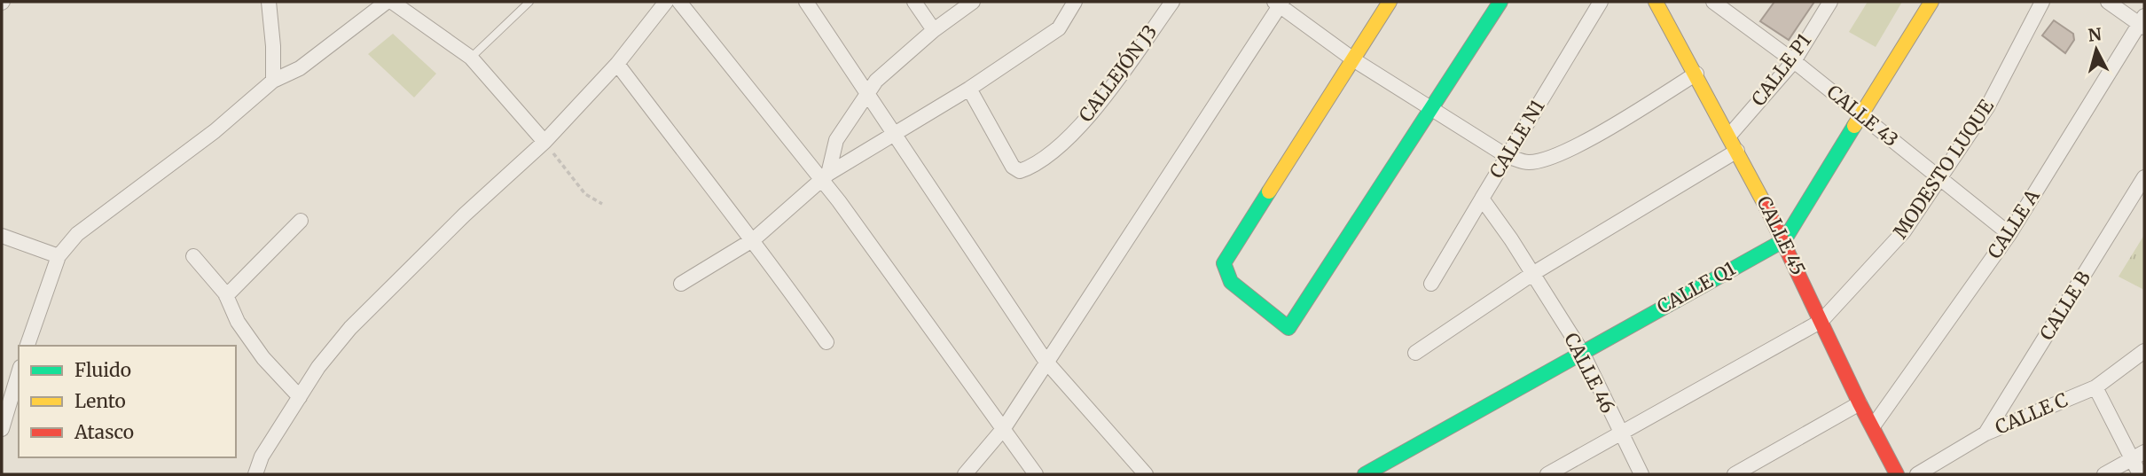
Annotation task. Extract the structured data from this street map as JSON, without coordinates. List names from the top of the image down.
{
  "streets": {
    "street": [
      "CALLE P1",
      "CALLEJÓN J3",
      "CALLE 43",
      "CALLE N1",
      "MODESTO LUQUE",
      "CALLE A",
      "CALLE 45",
      "CALLE Q1",
      "CALLE B",
      "CALLE 46",
      "CALLE C"
    ]
  },
  "crossings": [
    ["CALLE P1", "CALLE 43"],
    ["CALLE P1", "CALLE 45"],
    ["CALLE 43", "MODESTO LUQUE"],
    ["CALLE 43", "CALLE A"],
    ["CALLE N1", "CALLE 46"],
    ["MODESTO LUQUE", "CALLE 45"],
    ["MODESTO LUQUE", "CALLE 46"],
    ["CALLE A", "CALLE 45"],
    ["CALLE 45", "CALLE Q1"],
    ["CALLE Q1", "CALLE 46"],
    ["CALLE B", "CALLE C"]
  ],
  "legend": ["Fluido", "Lento", "Atasco"],
  "north": "top"
}
